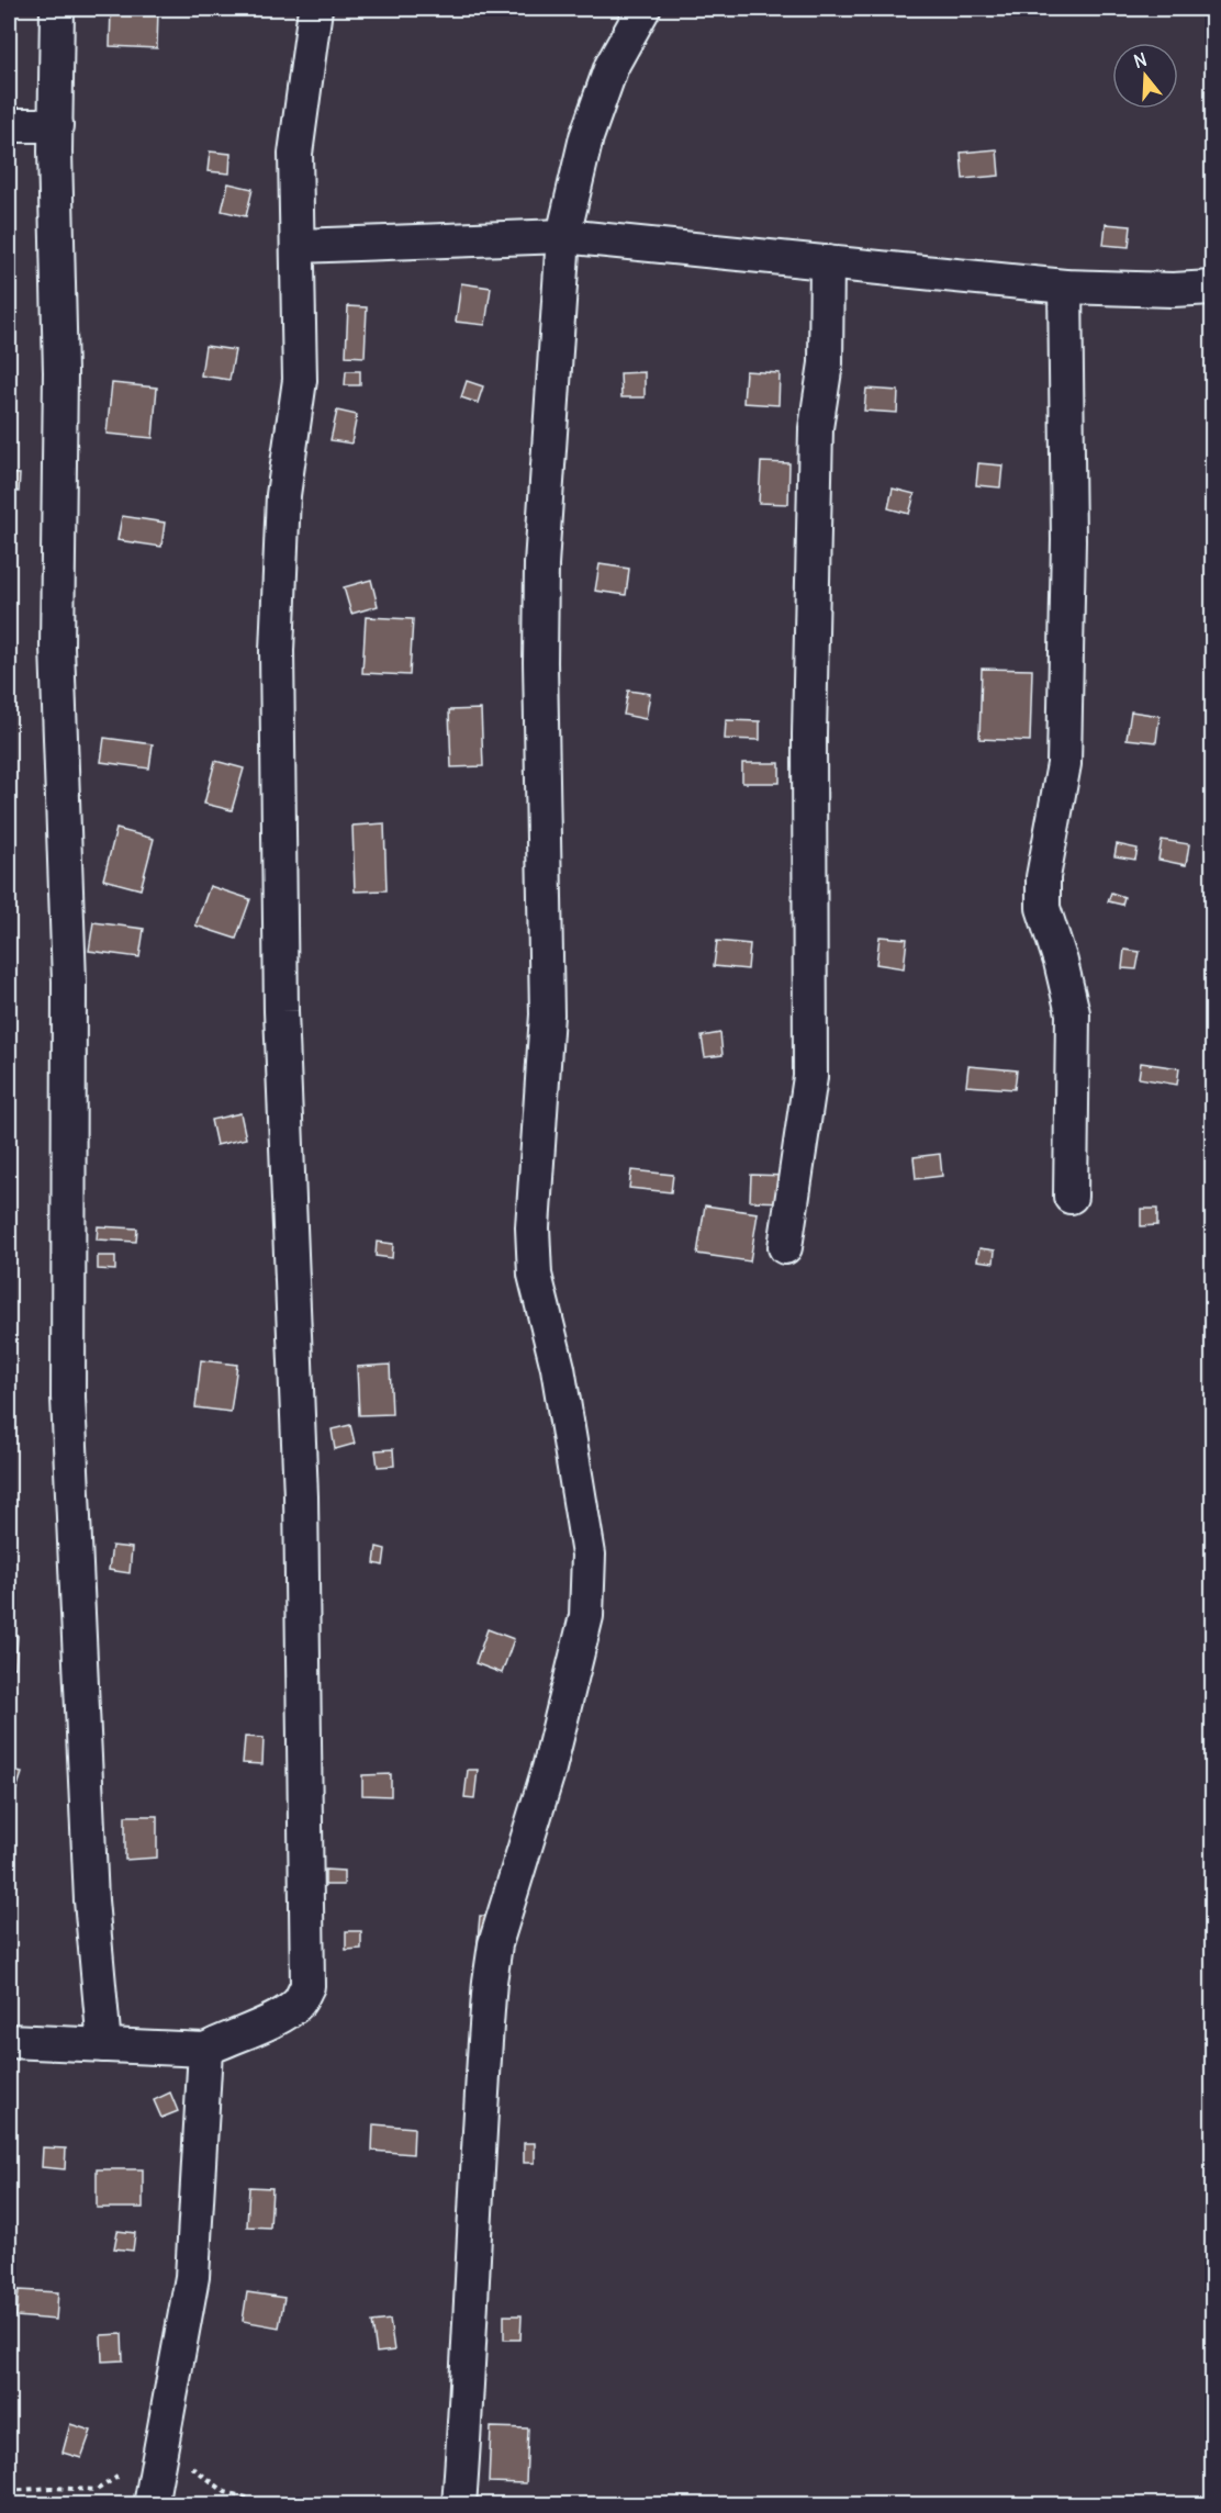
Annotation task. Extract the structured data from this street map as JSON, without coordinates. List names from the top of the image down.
{
  "north": "top"
}
